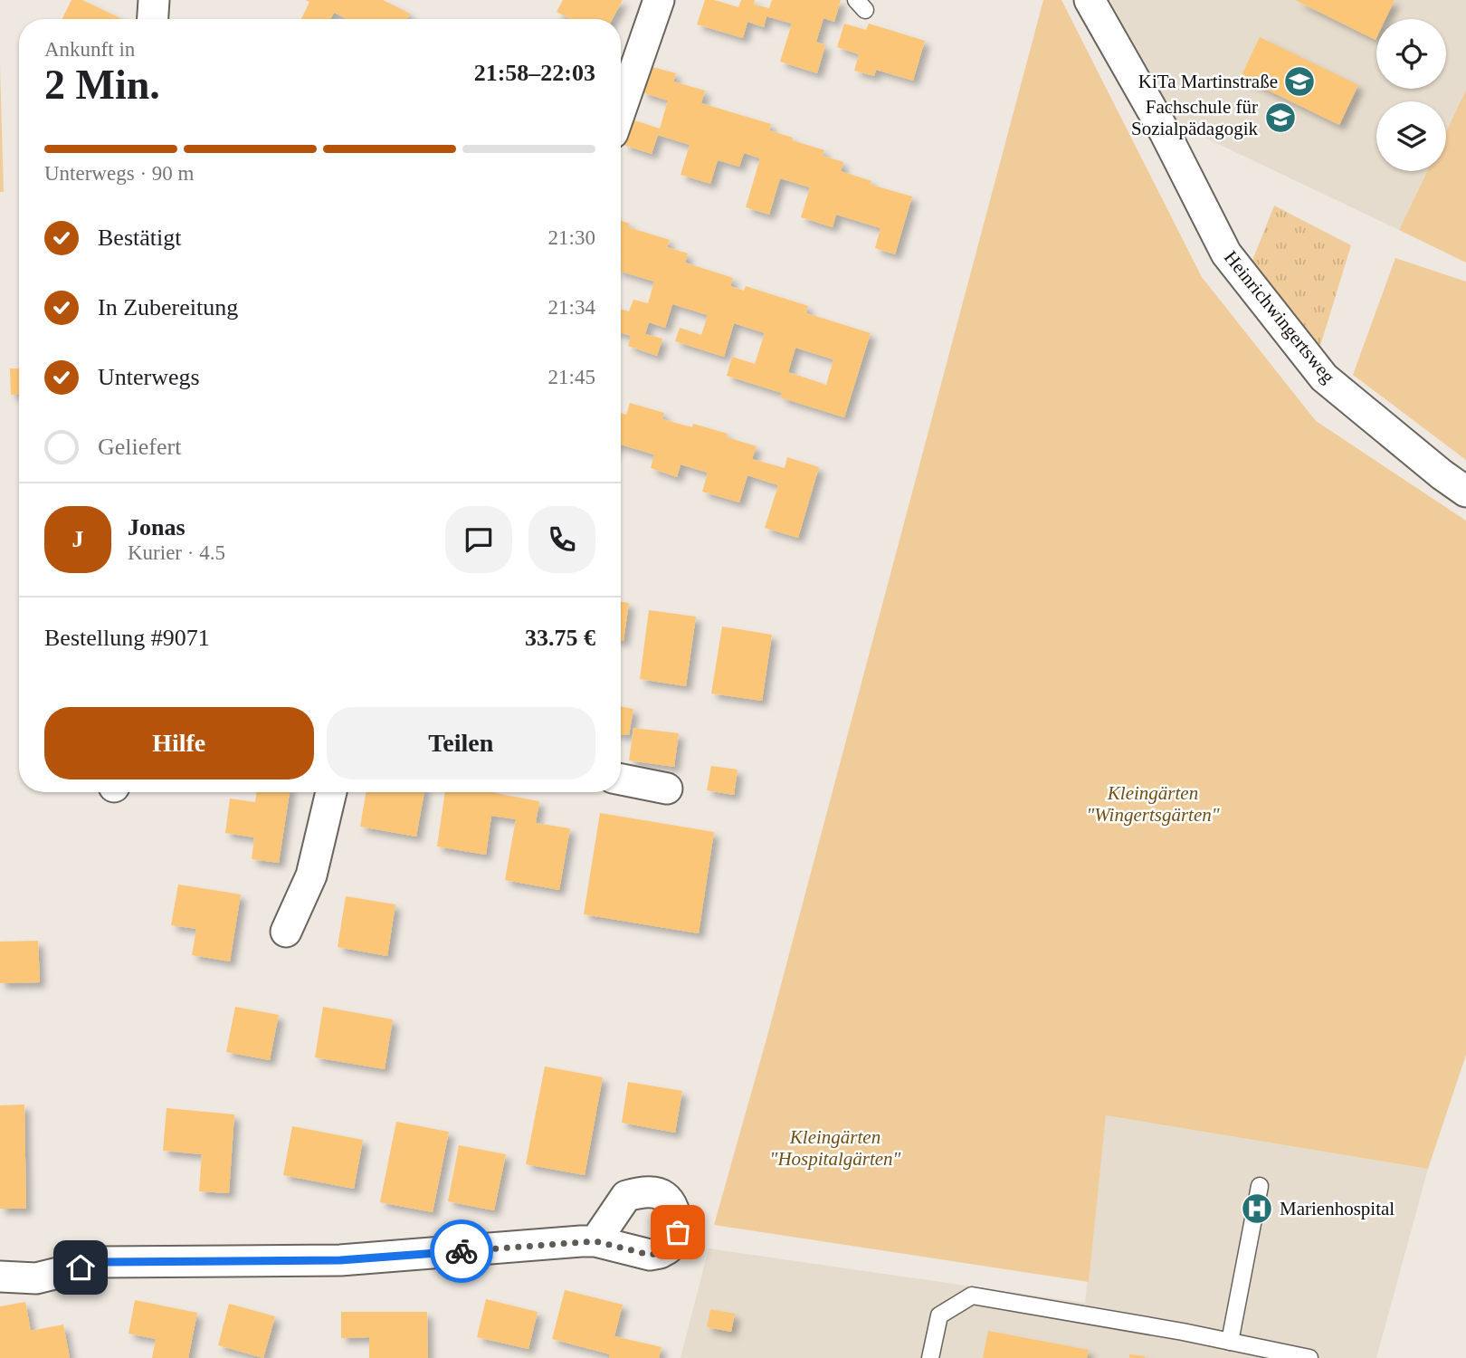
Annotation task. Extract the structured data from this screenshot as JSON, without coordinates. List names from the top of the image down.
{
  "streets": {
    "street": ["Heinrichwingertsweg"]
  },
  "parks": ["Kleingärten \"Wingertsgärten\"", "Kleingärten \"Hospitalgärten\""],
  "places": {
    "school or university": ["KiTa Martinstraße", "Fachschule für Sozialpädagogik"],
    "hospital": ["Marienhospital"]
  },
  "page": {
    "heading": ["2 Min.", "Ankunft in", "21:58–22:03"],
    "panel": [
      "Jonas",
      "Kurier · 4.5",
      "Bestellung #9071",
      "33.75 €"
    ],
    "bar": "Unterwegs · 90 m",
    "list": [
      ["Bestätigt", "21:30"],
      ["In Zubereitung", "21:34"],
      ["Unterwegs", "21:45"],
      "Geliefert"
    ],
    "round": "J",
    "buttons": ["Hilfe", "Teilen"]
  }
}
